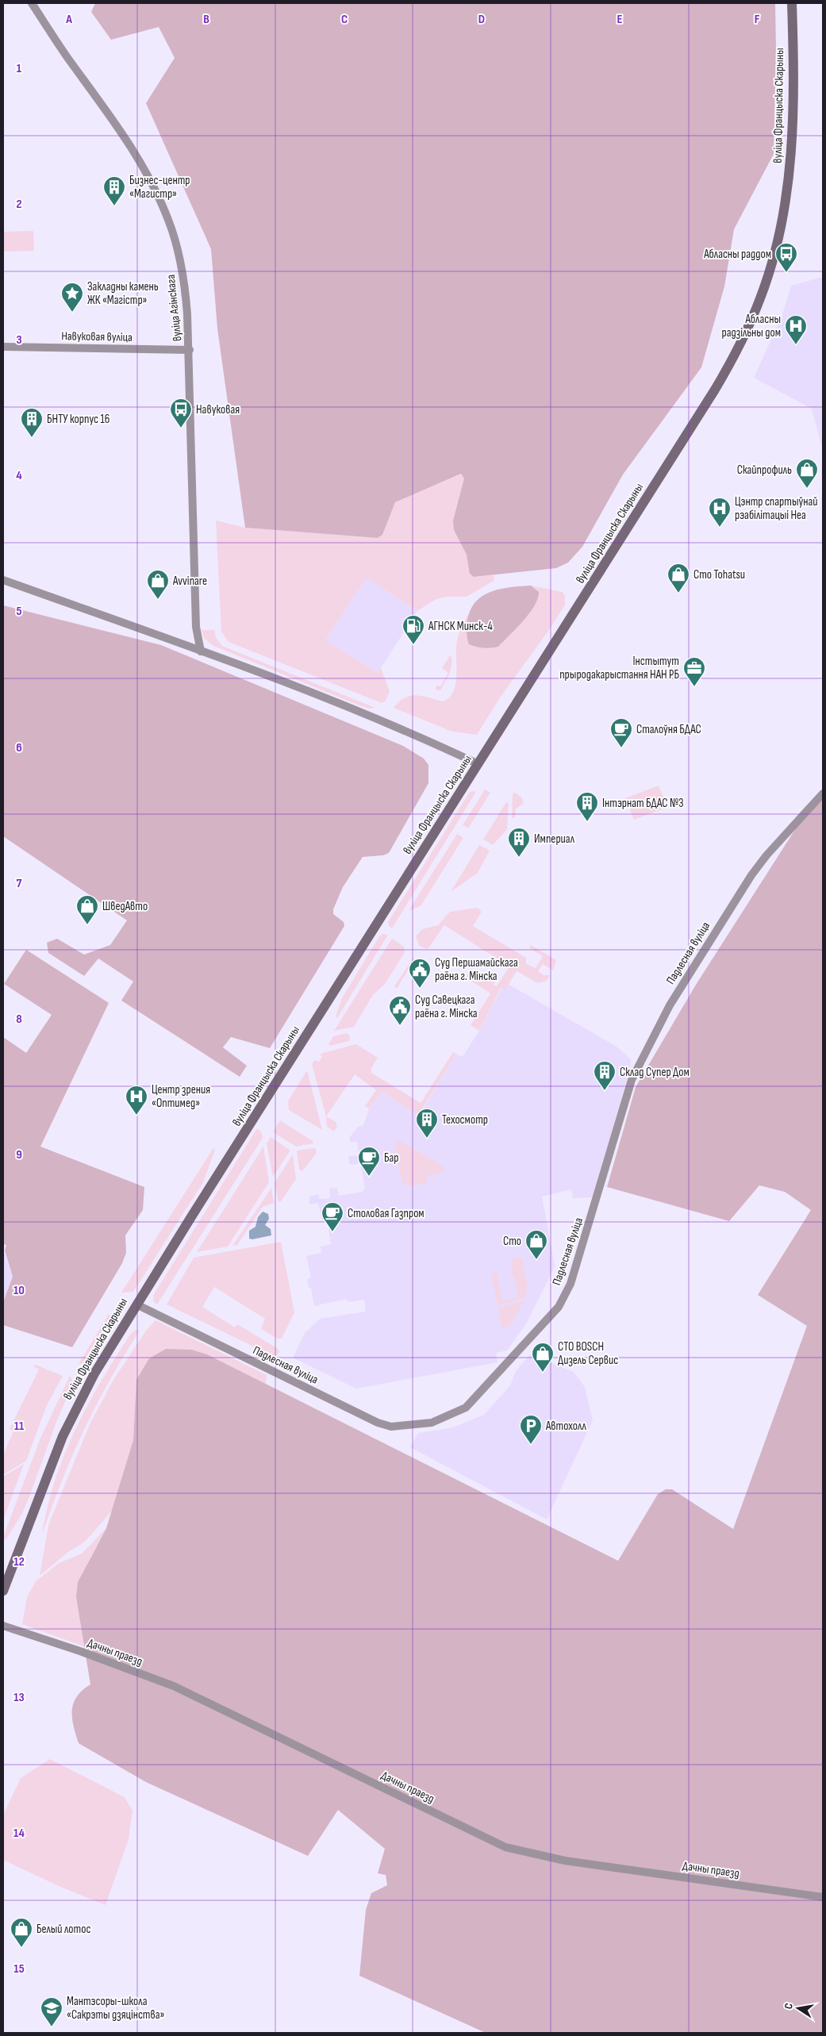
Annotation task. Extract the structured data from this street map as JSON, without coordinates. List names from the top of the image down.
{
  "streets": {
    "main road": ["вуліца Францыска Скарыны"],
    "street": [
      "вуліца Агінскага",
      "Навуковая вуліца",
      "Падлесная вуліца",
      "Дачны праезд"
    ]
  },
  "crossings": [
    ["вуліца Францыска Скарыны", "Падлесная вуліца"],
    ["вуліца Агінскага", "Навуковая вуліца"]
  ],
  "places": {
    "building": [
      "Бизнес-центр «Магистр»",
      "БНТУ корпус 16",
      "Інтэрнат БДАС №3",
      "Империал",
      "Склад Супер Дом",
      "Техосмотр"
    ],
    "bus stop": ["Абласны раддом", "Навуковая"],
    "place": ["Закладны камень ЖК «Магістр»"],
    "hospital": ["Абласны радзільны дом", "Цэнтр спартыўнай рэабілітацыі Неа", "Центр зрения «Оптимед»"],
    "shop": [
      "Скайпрофиль",
      "Сто Tohatsu",
      "Avvinare",
      "ШведАвто",
      "Сто",
      "СТО BOSCH Дизель Сервис",
      "Белый лотос"
    ],
    "fuel station": ["АГНСК Минск-4"],
    "office": ["Інстытут прыродакарыстання НАН РБ"],
    "cafe": ["Сталоўня БДАС", "Бар", "Столовая Газпром"],
    "public building": ["Суд Першамайскага раёна г. Мінска", "Суд Савецкага раёна г. Мінска"],
    "parking": ["Автохолл"],
    "school or university": ["Мантэсоры-школа «Сакрэты дзяцінства»"]
  },
  "north": "left",
  "grid": {
    "columns": [
      "A",
      "B",
      "C",
      "D",
      "E",
      "F"
    ],
    "rows": [
      "1",
      "2",
      "3",
      "4",
      "5",
      "6",
      "7",
      "8",
      "9",
      "10",
      "11",
      "12",
      "13",
      "14",
      "15"
    ]
  }
}
